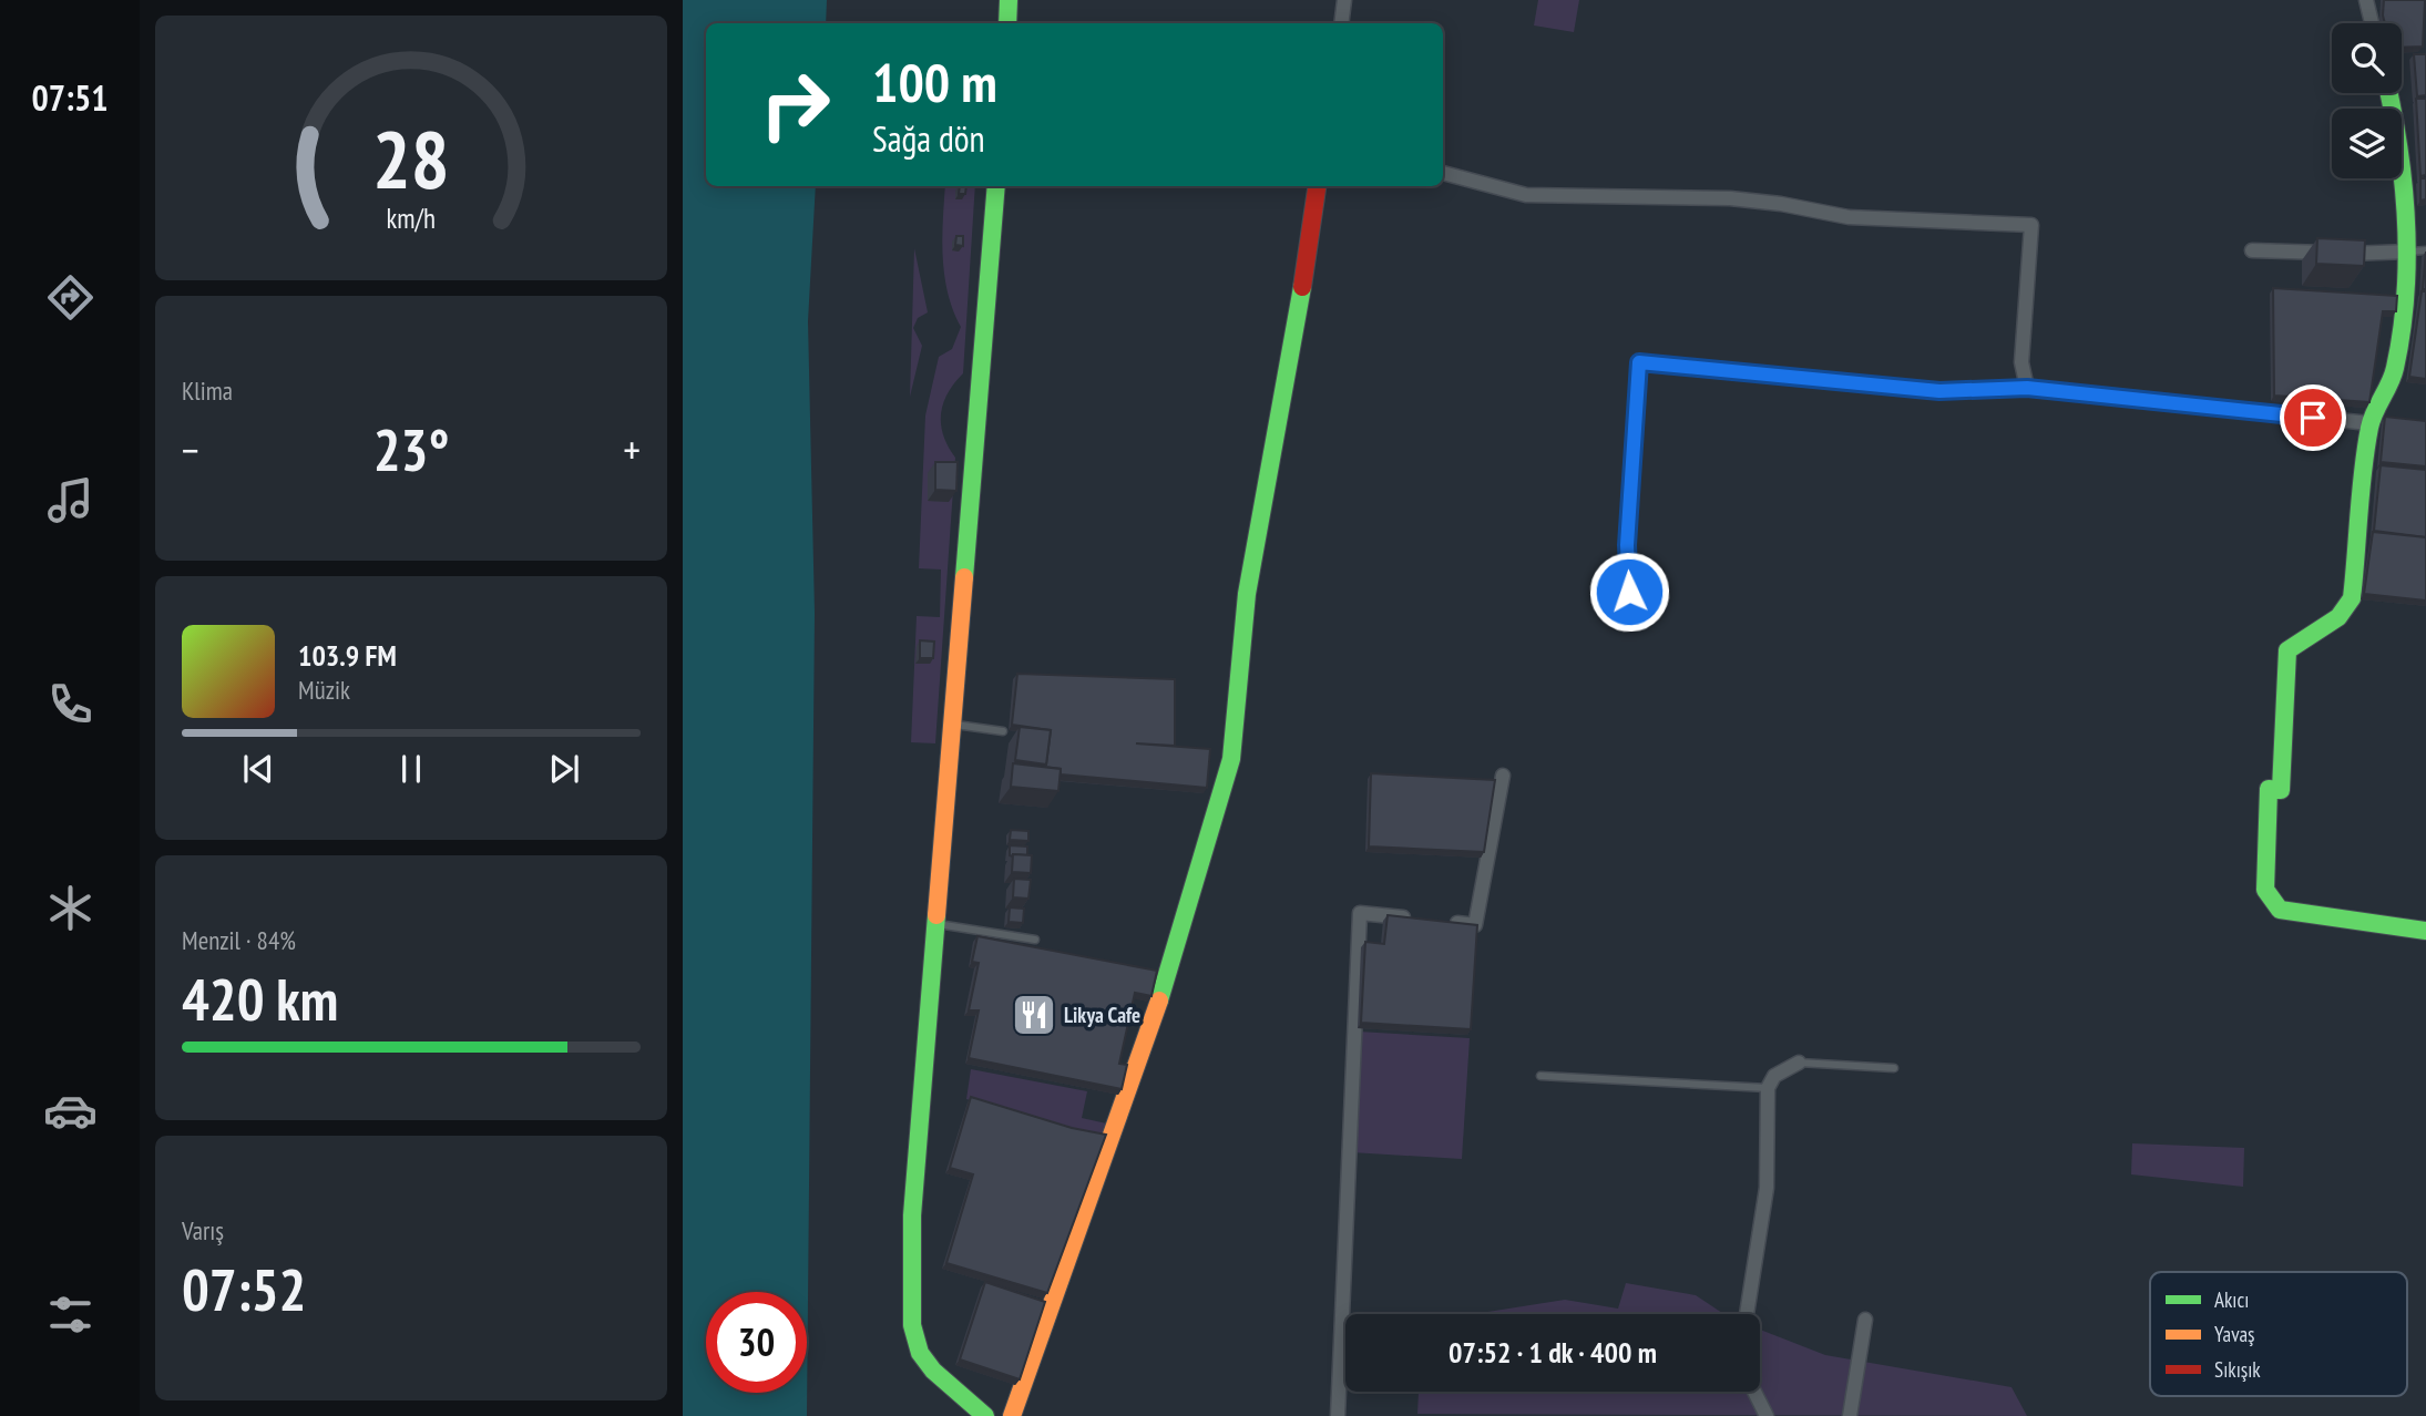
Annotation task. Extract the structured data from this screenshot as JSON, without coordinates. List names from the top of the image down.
{
  "places": {
    "restaurant": ["Likya Cafe"]
  },
  "legend": ["Akıcı", "Yavaş", "Sıkışık"],
  "page": {
    "tabs": "07:51",
    "turn": ["100 m", "Sağa dön"],
    "tile": [
      "Klima",
      ["Menzil · 84%", "420 km"],
      ["Varış", "07:52"]
    ],
    "heat": ["−", "23°", "+"],
    "song": ["103.9 FM", "Müzik"],
    "limit": "30",
    "trip": "07:52 · 1 dk · 400 m",
    "gauge": ["28", "km/h"]
  }
}
